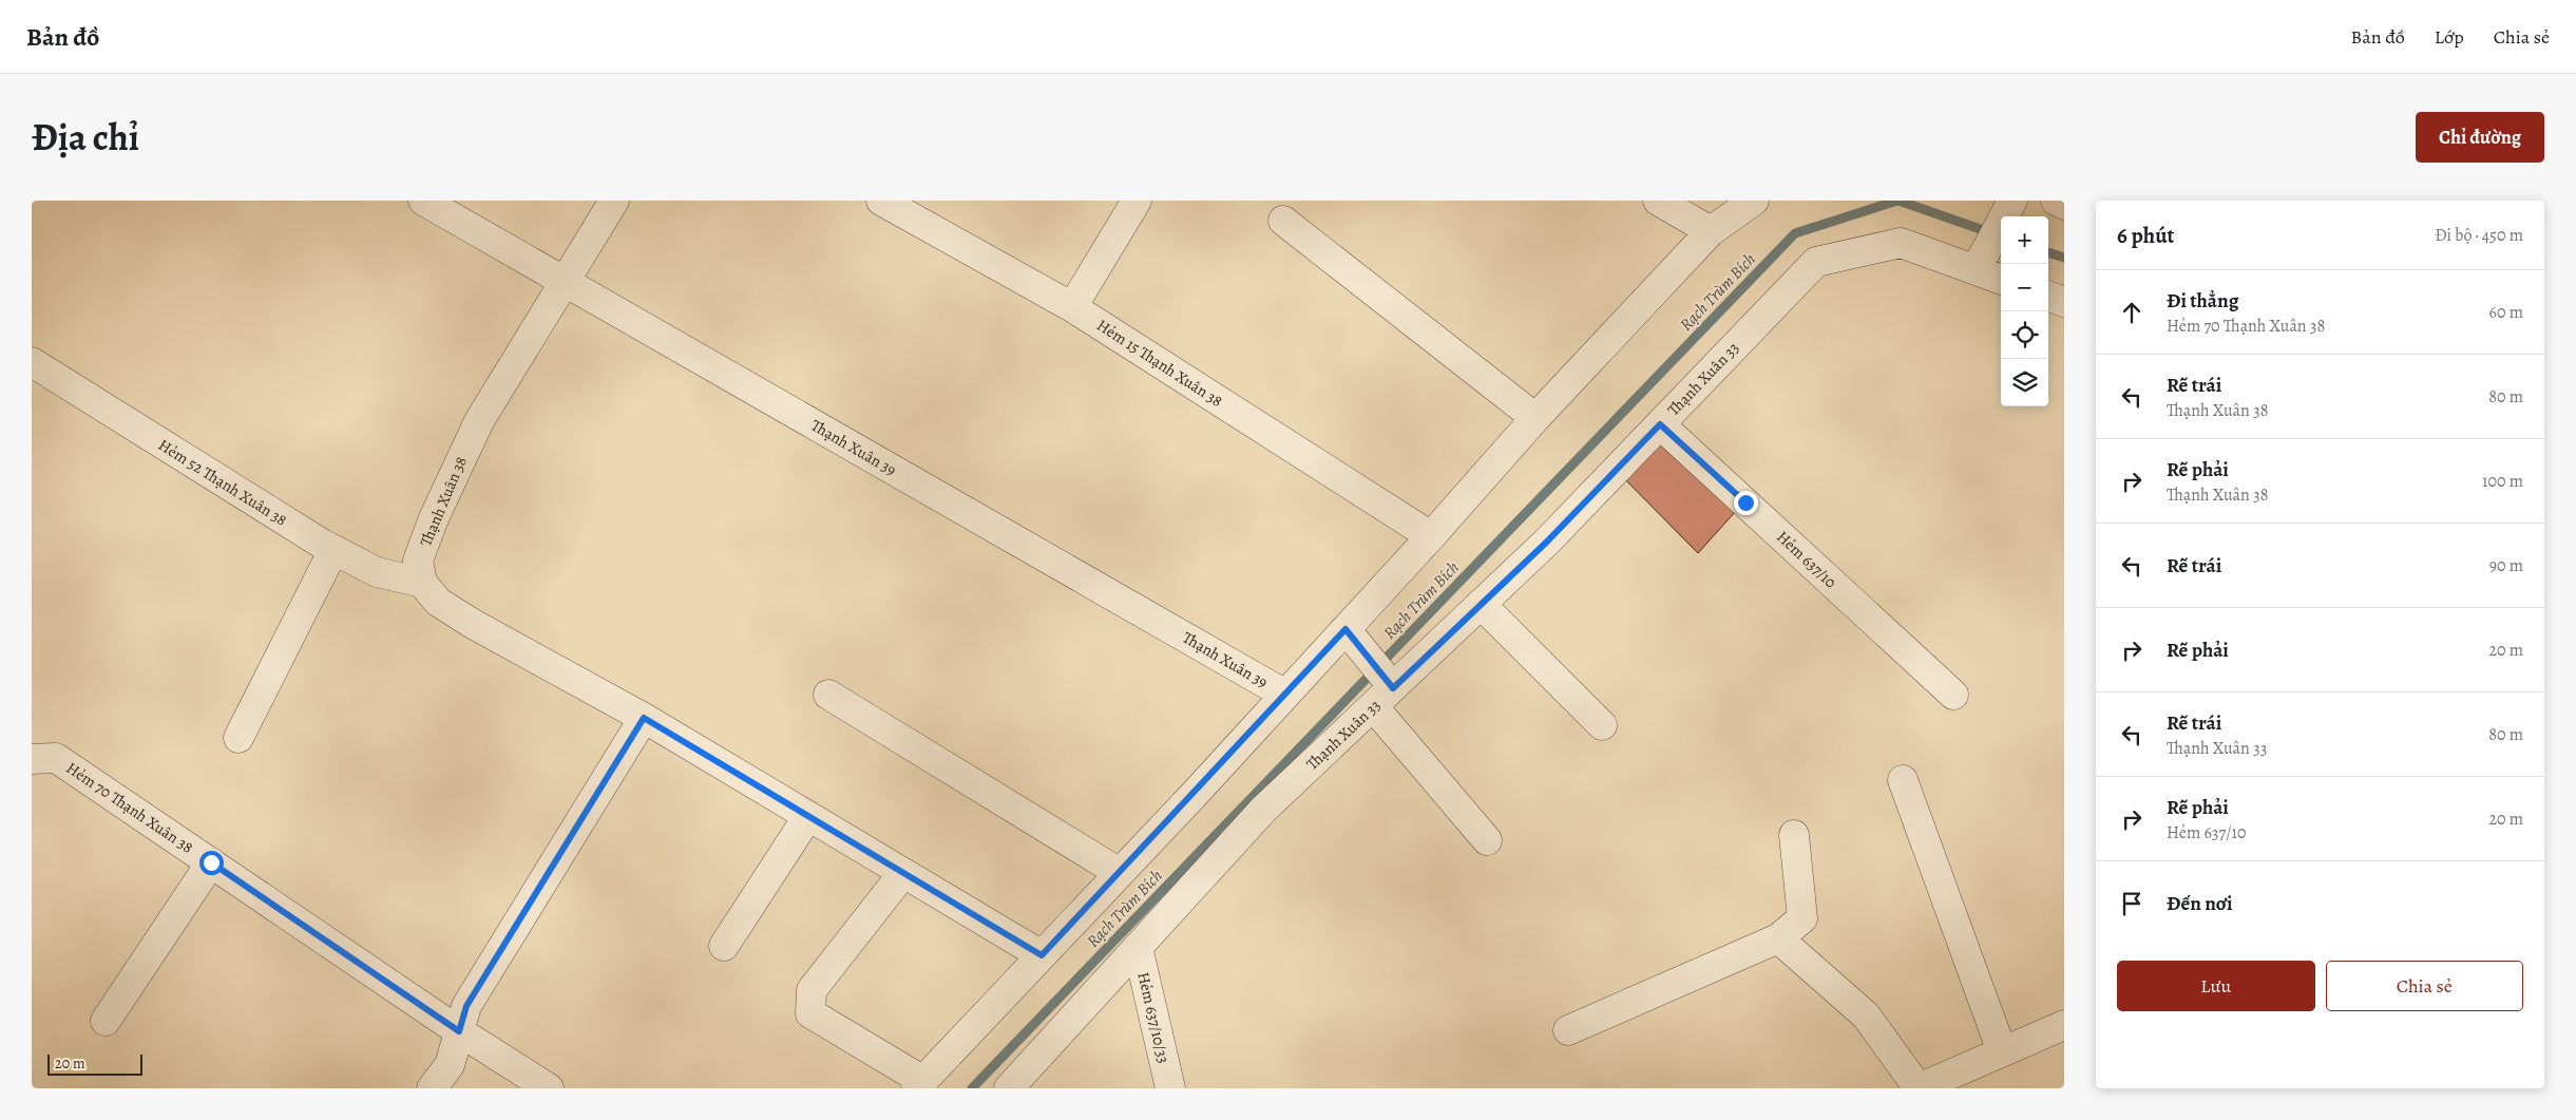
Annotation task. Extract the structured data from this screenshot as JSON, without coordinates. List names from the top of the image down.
{
  "streets": {
    "street": [
      "Hẻm 15 Thạnh Xuân 38",
      "Thạnh Xuân 33",
      "Thạnh Xuân 39",
      "Hẻm 52 Thạnh Xuân 38",
      "Thạnh Xuân 38",
      "Hẻm 637/10",
      "Hẻm 70 Thạnh Xuân 38",
      "Hẻm 637/10/33"
    ]
  },
  "crossings": [
    ["Thạnh Xuân 33", "Hẻm 637/10"],
    ["Thạnh Xuân 33", "Hẻm 637/10/33"],
    ["Thạnh Xuân 39", "Thạnh Xuân 38"],
    ["Hẻm 52 Thạnh Xuân 38", "Thạnh Xuân 38"]
  ],
  "water": ["Rạch Trùm Bích"],
  "scale_bar": "20 m",
  "page": {
    "header": "Bản đồ",
    "nav": ["Bản đồ", "Lớp", "Chia sẻ"],
    "title": "Địa chỉ",
    "buttons": [
      "Chỉ đường",
      ["Lưu", "Chia sẻ"]
    ],
    "heading": ["6 phút", "Đi bộ · 450 m"],
    "map_buttons": ["+", "−"],
    "list": [
      ["Đi thẳng", "Hẻm 70 Thạnh Xuân 38", "60 m"],
      ["Rẽ trái", "Thạnh Xuân 38", "80 m"],
      ["Rẽ phải", "Thạnh Xuân 38", "100 m"],
      ["Rẽ trái", "90 m"],
      ["Rẽ phải", "20 m"],
      ["Rẽ trái", "Thạnh Xuân 33", "80 m"],
      ["Rẽ phải", "Hẻm 637/10", "20 m"],
      "Đến nơi"
    ],
    "scale": "20 m"
  }
}
